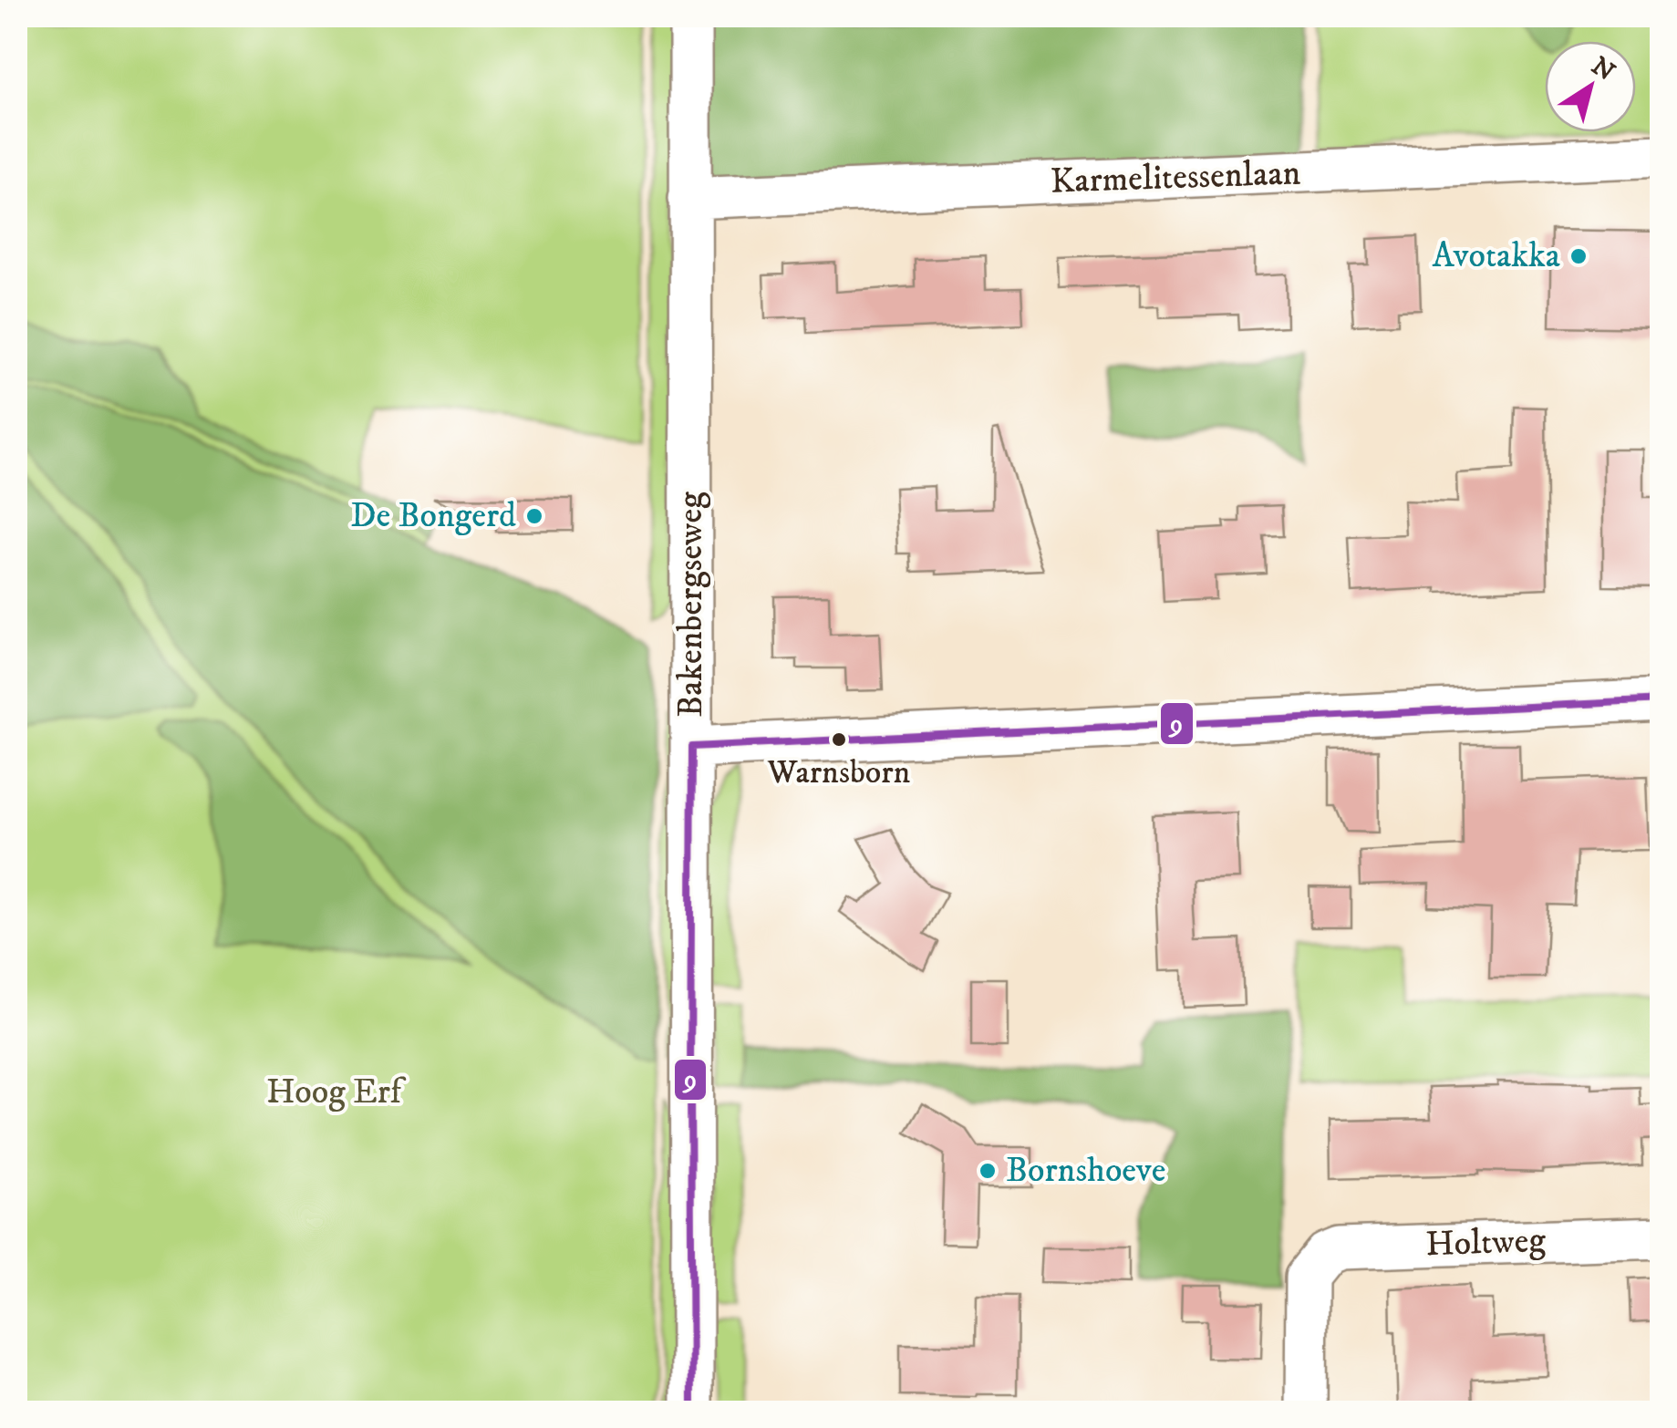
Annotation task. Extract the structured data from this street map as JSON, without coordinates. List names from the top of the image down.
{
  "streets": {
    "street": ["Karmelitessenlaan", "Bakenbergseweg", "Holtweg"]
  },
  "crossings": [
    ["Karmelitessenlaan", "Bakenbergseweg"]
  ],
  "parks": ["Hoog Erf"],
  "places": [
    "Avotakka",
    "De Bongerd",
    "Warnsborn",
    "Bornshoeve"
  ],
  "lines": ["transit line 9"],
  "north": "top right"
}
